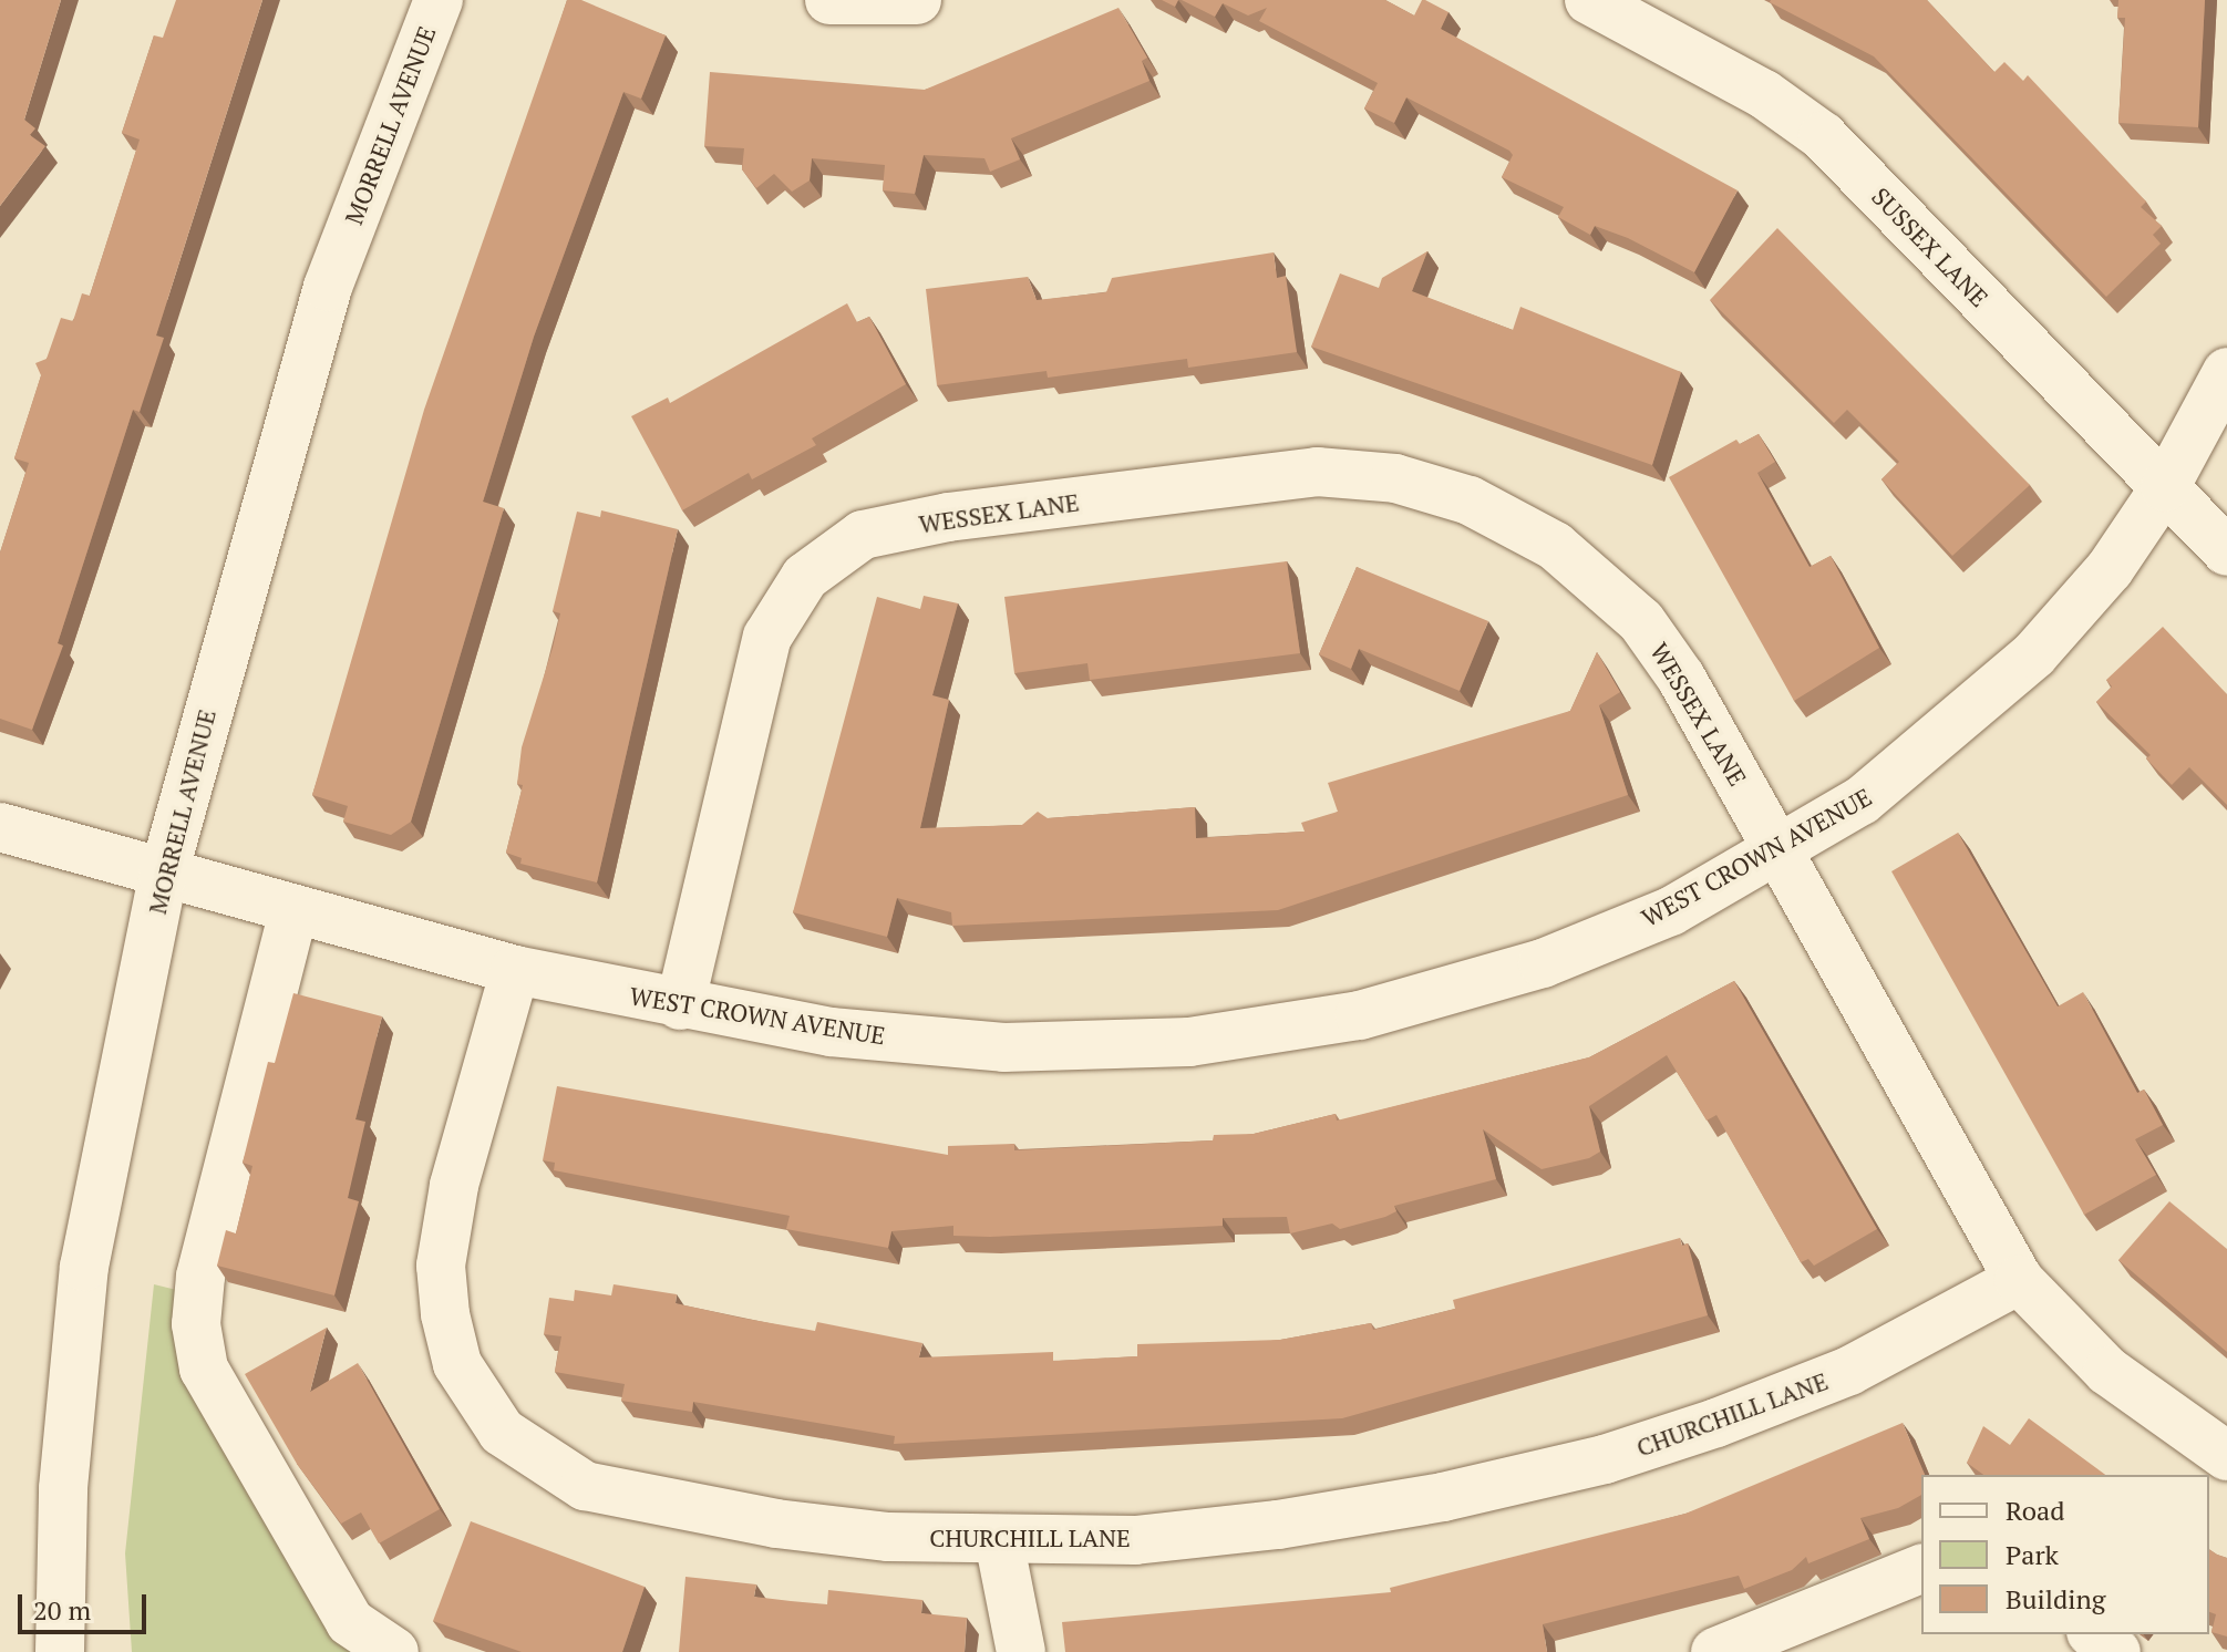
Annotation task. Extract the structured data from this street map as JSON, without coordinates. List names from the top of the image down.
{
  "streets": {
    "street": [
      "MORRELL AVENUE",
      "SUSSEX LANE",
      "WESSEX LANE",
      "WEST CROWN AVENUE",
      "CHURCHILL LANE"
    ]
  },
  "crossings": [
    ["MORRELL AVENUE", "WEST CROWN AVENUE"],
    ["SUSSEX LANE", "WEST CROWN AVENUE"],
    ["WESSEX LANE", "WEST CROWN AVENUE"],
    ["WESSEX LANE", "CHURCHILL LANE"],
    ["WEST CROWN AVENUE", "CHURCHILL LANE"]
  ],
  "legend": ["Road", "Park", "Building"],
  "scale_bar": "20 m"
}
